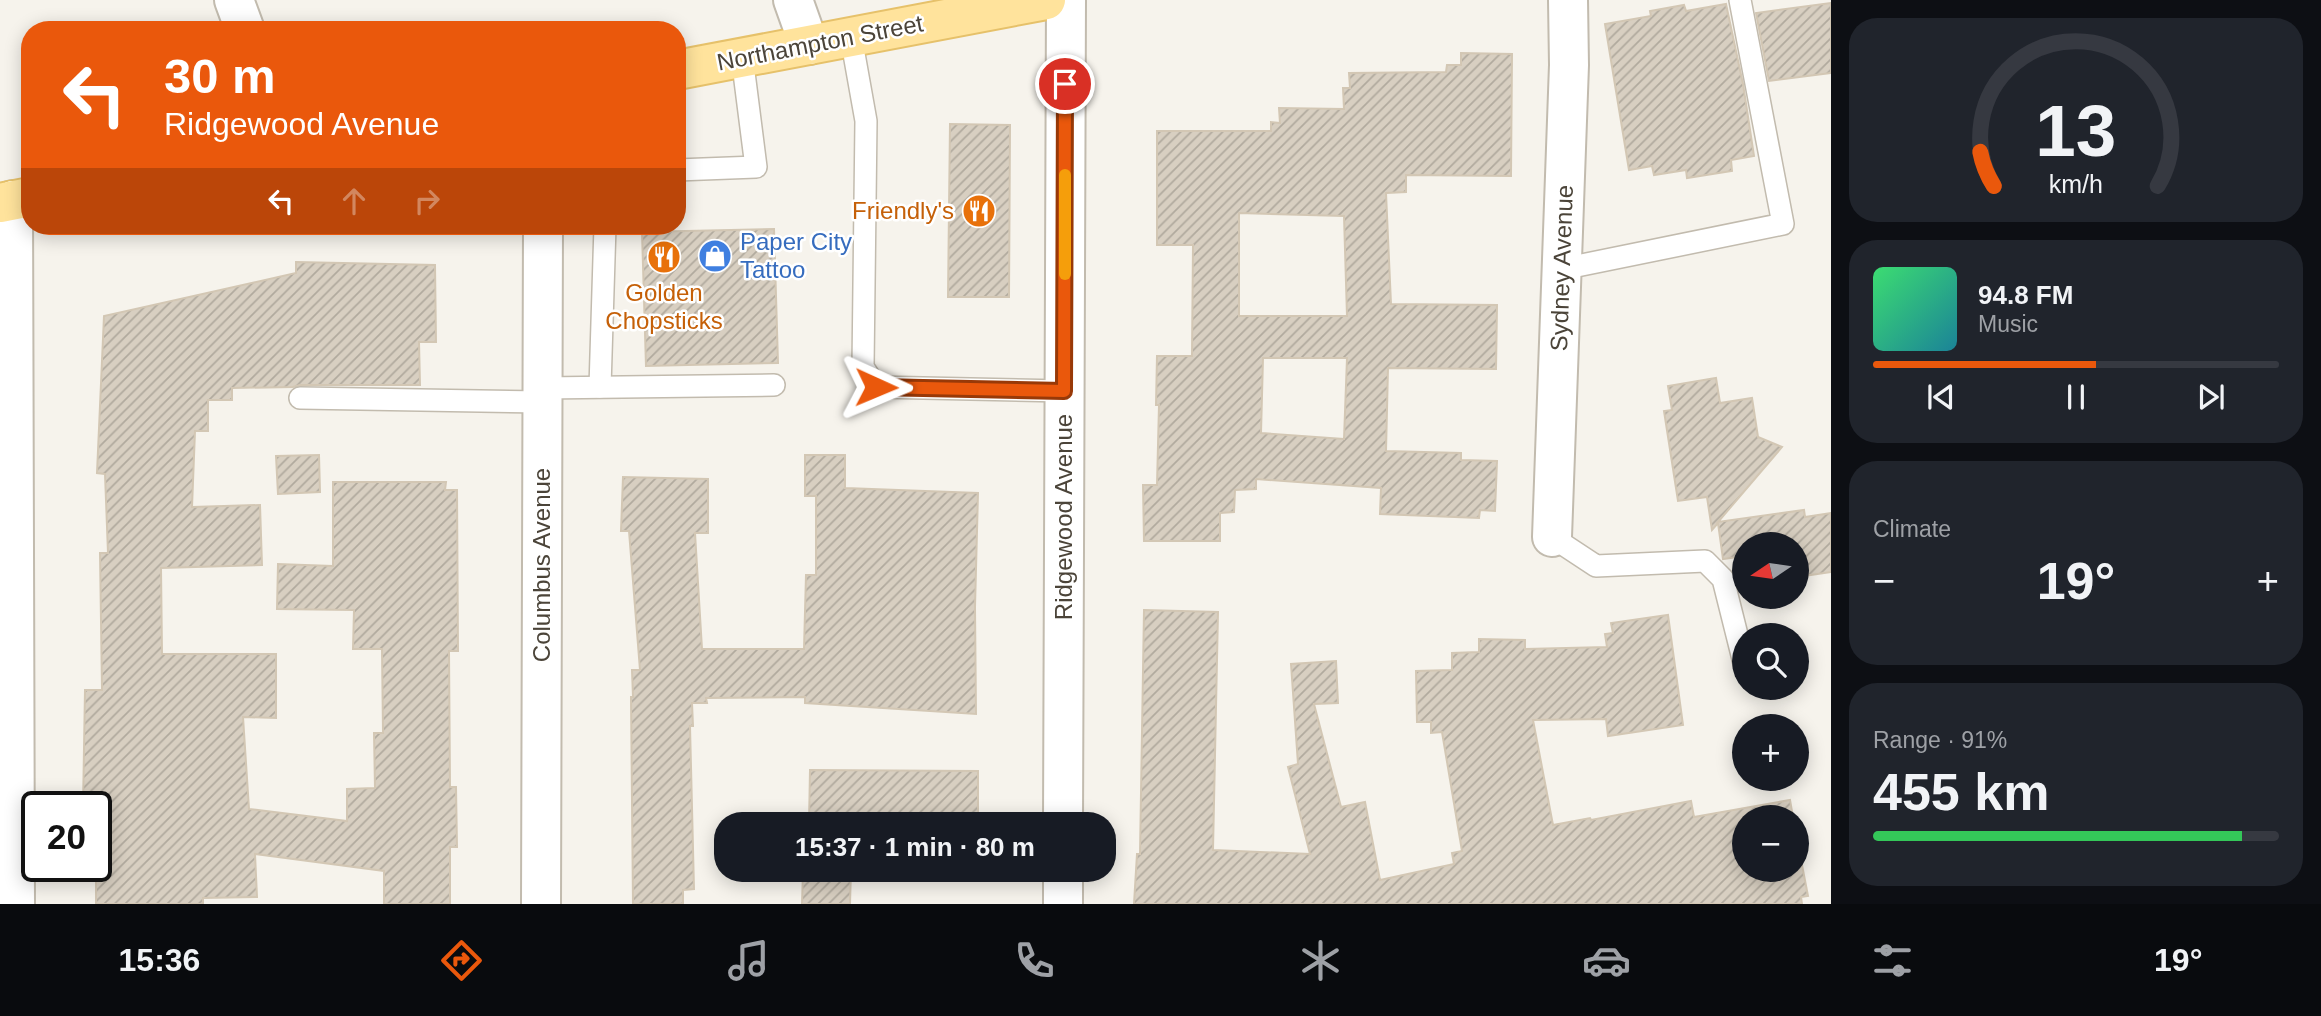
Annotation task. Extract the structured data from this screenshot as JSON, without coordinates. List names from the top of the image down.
{
  "streets": {
    "main road": ["Northampton Street"],
    "street": ["Sydney Avenue", "Ridgewood Avenue", "Columbus Avenue"]
  },
  "places": {
    "restaurant": ["Friendly's", "Golden Chopsticks"],
    "shop": ["Paper City Tattoo"]
  },
  "north": "left",
  "page": {
    "turn": ["30 m", "Ridgewood Avenue"],
    "song": ["94.8 FM", "Music"],
    "tile": [
      "Climate",
      ["Range · 91%", "455 km"]
    ],
    "map_buttons": ["+", "−"],
    "heat": ["−", "19°", "+"],
    "limit": "20",
    "trip": "15:37 · 1 min · 80 m",
    "tabs": ["15:36", "19°"],
    "gauge": ["13", "km/h"]
  }
}
